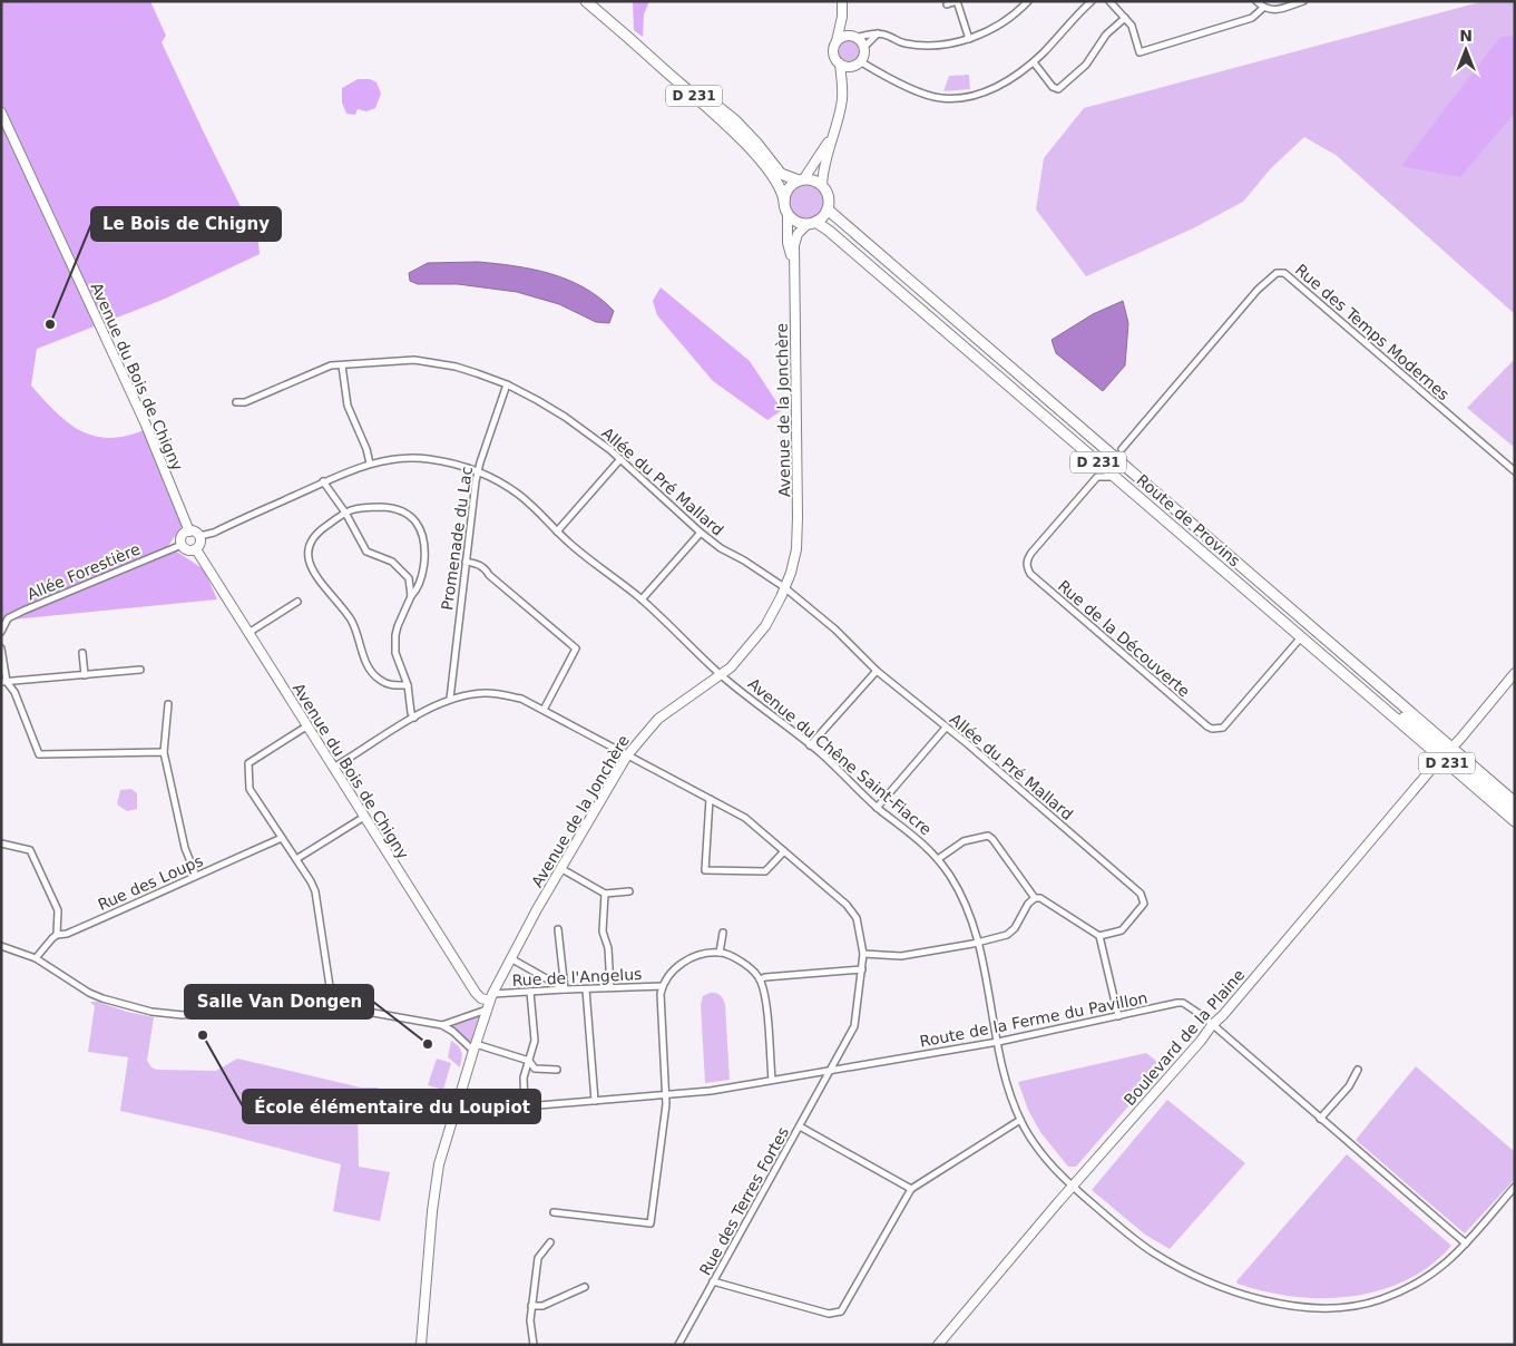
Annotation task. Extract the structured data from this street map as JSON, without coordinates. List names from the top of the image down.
{
  "streets": {
    "main road": [
      "D 231",
      "Avenue du Bois de Chigny",
      "Avenue de la Jonchère",
      "Route de Provins",
      "Boulevard de la Plaine"
    ],
    "street": [
      "Rue des Temps Modernes",
      "Allée du Pré Mallard",
      "Promenade du Lac",
      "Allée Forestière",
      "Rue de la Découverte",
      "Avenue du Chêne Saint-Fiacre",
      "Rue des Loups",
      "Rue de l'Angelus",
      "Route de la Ferme du Pavillon",
      "Rue des Terres Fortes"
    ]
  },
  "crossings": [
    ["D 231", "Route de Provins"],
    ["Avenue du Bois de Chigny", "Avenue de la Jonchère"],
    ["Avenue du Bois de Chigny", "Allée Forestière"],
    ["Avenue du Bois de Chigny", "Avenue du Chêne Saint-Fiacre"],
    ["Avenue du Bois de Chigny", "Rue de l'Angelus"],
    ["Avenue du Bois de Chigny", "Rue des Terres Fortes"],
    ["Avenue de la Jonchère", "Allée du Pré Mallard"],
    ["Avenue de la Jonchère", "Avenue du Chêne Saint-Fiacre"],
    ["Avenue de la Jonchère", "Rue de l'Angelus"],
    ["Avenue de la Jonchère", "Route de la Ferme du Pavillon"],
    ["Avenue de la Jonchère", "Rue des Terres Fortes"],
    ["Allée du Pré Mallard", "Promenade du Lac"],
    ["Route de Provins", "Rue de la Découverte"],
    ["Route de Provins", "Boulevard de la Plaine"],
    ["Promenade du Lac", "Avenue du Chêne Saint-Fiacre"],
    ["Promenade du Lac", "Rue des Terres Fortes"],
    ["Allée Forestière", "Avenue du Chêne Saint-Fiacre"],
    ["Avenue du Chêne Saint-Fiacre", "Route de la Ferme du Pavillon"],
    ["Avenue du Chêne Saint-Fiacre", "Boulevard de la Plaine"],
    ["Rue de l'Angelus", "Route de la Ferme du Pavillon"],
    ["Route de la Ferme du Pavillon", "Boulevard de la Plaine"],
    ["Route de la Ferme du Pavillon", "Rue des Terres Fortes"]
  ],
  "places": ["Le Bois de Chigny", "École élémentaire du Loupiot", "Salle Van Dongen"],
  "north": "top"
}
